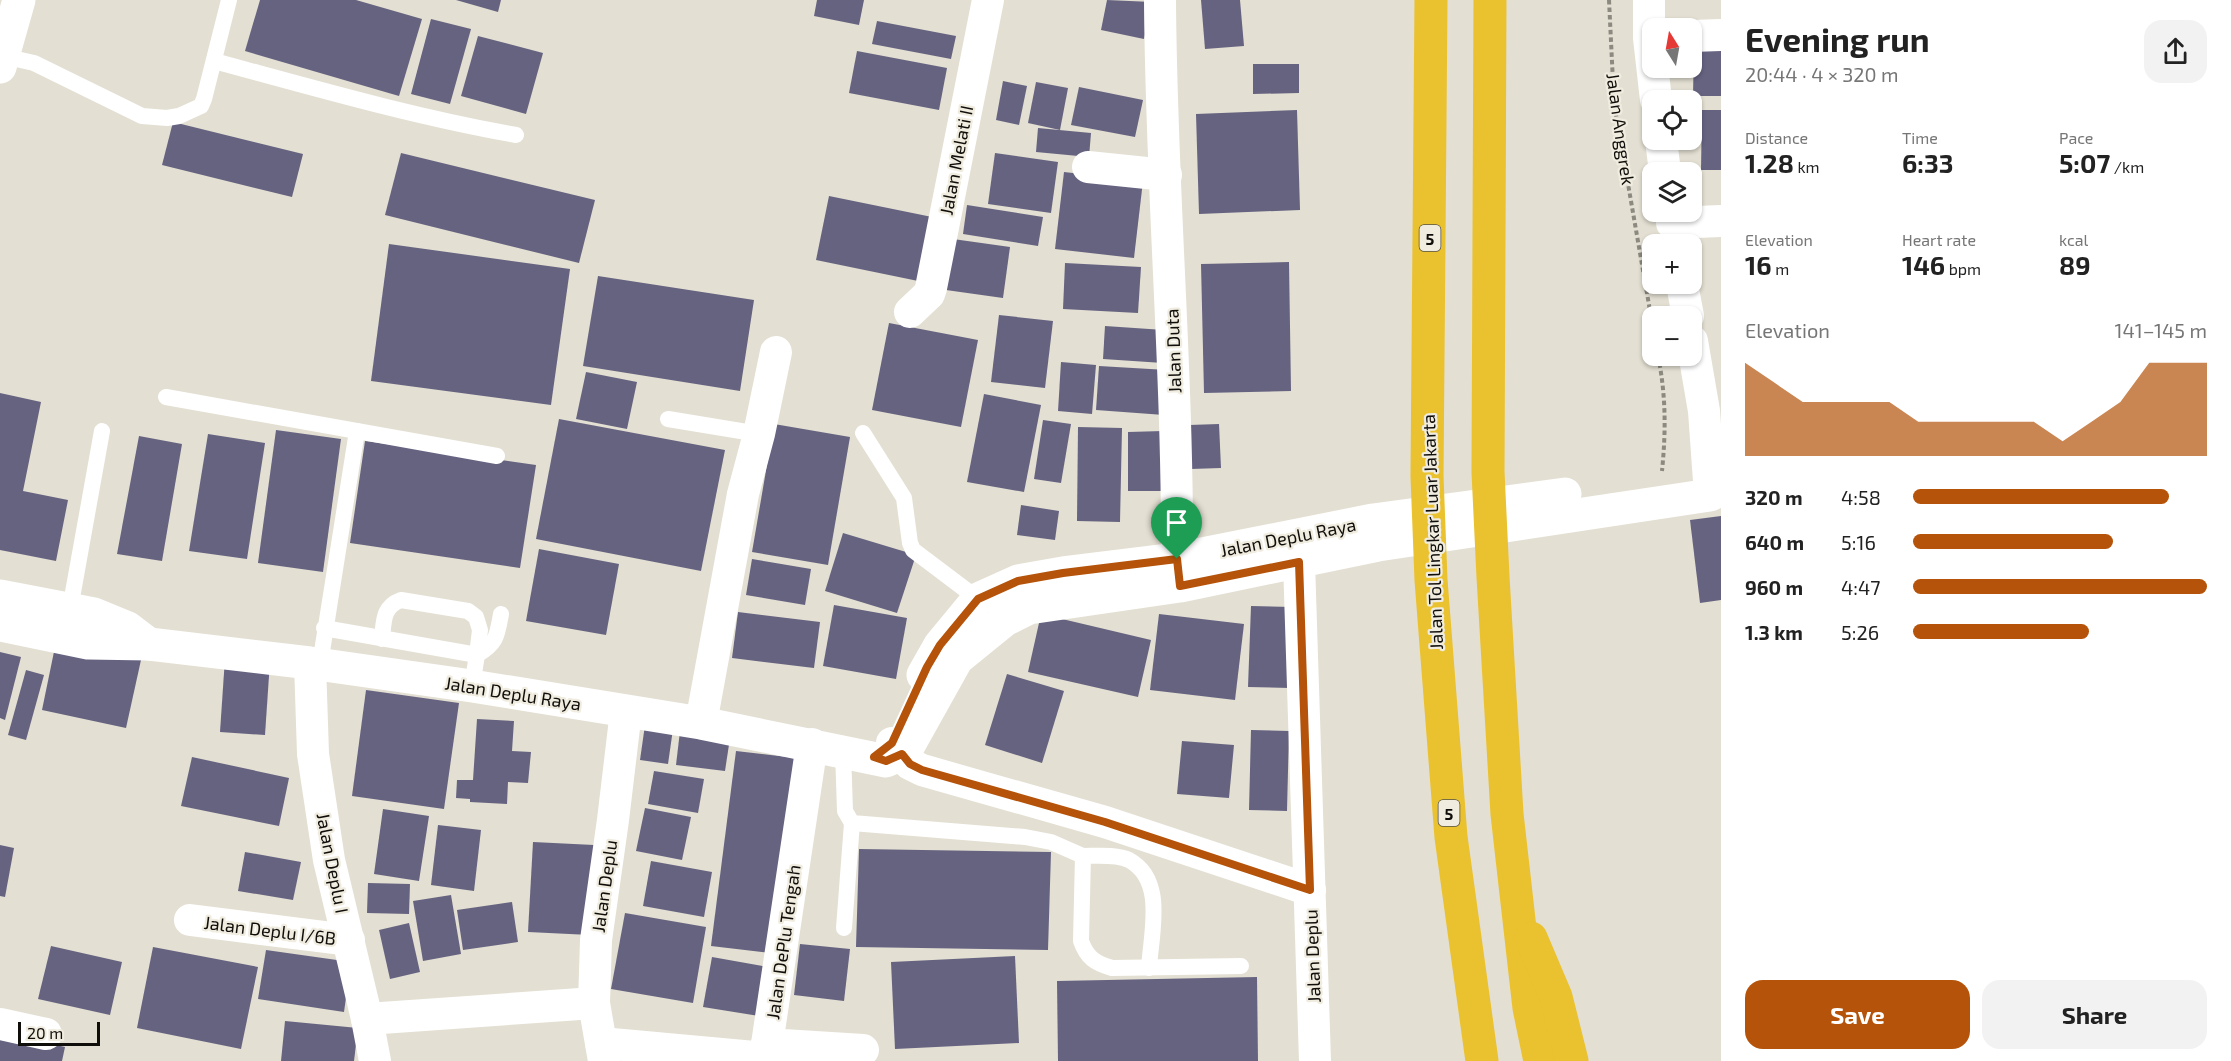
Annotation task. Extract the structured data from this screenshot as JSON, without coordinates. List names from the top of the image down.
{
  "streets": {
    "highway": ["5", "Jalan Tol Lingkar Luar Jakarta"],
    "main road": ["Jalan Deplu Raya"],
    "street": [
      "Jalan Melati II",
      "Jalan Duta",
      "Jalan Deplu I",
      "Jalan Deplu",
      "Jalan Deplu I/6B",
      "Jalan DePlu Tengah"
    ],
    "path": ["Jalan Anggrek"]
  },
  "crossings": [
    ["Jalan Duta", "Jalan Deplu Raya"],
    ["Jalan Deplu Raya", "Jalan Deplu I"],
    ["Jalan Deplu Raya", "Jalan Deplu"],
    ["Jalan Deplu Raya", "Jalan DePlu Tengah"],
    ["Jalan Deplu I", "Jalan Deplu I/6B"]
  ],
  "scale_bar": "20 m",
  "north": "top",
  "page": {
    "heading": ["Evening run", "20:44 · 4 × 320 m"],
    "map_buttons": ["+", "−"],
    "stats": [
      ["Distance", "1.28 km"],
      ["Time", "6:33"],
      ["Pace", "5:07 /km"],
      ["Elevation", "16 m"],
      ["Heart rate", "146 bpm"],
      ["kcal", "89"]
    ],
    "chart": ["Elevation", "141–145 m"],
    "list": [
      {
        "name": "320 m",
        "note": "4:58"
      },
      {
        "name": "640 m",
        "note": "5:16"
      },
      {
        "name": "960 m",
        "note": "4:47"
      },
      {
        "name": "1.3 km",
        "note": "5:26"
      }
    ],
    "buttons": ["Save", "Share"],
    "scale": "20 m"
  }
}
